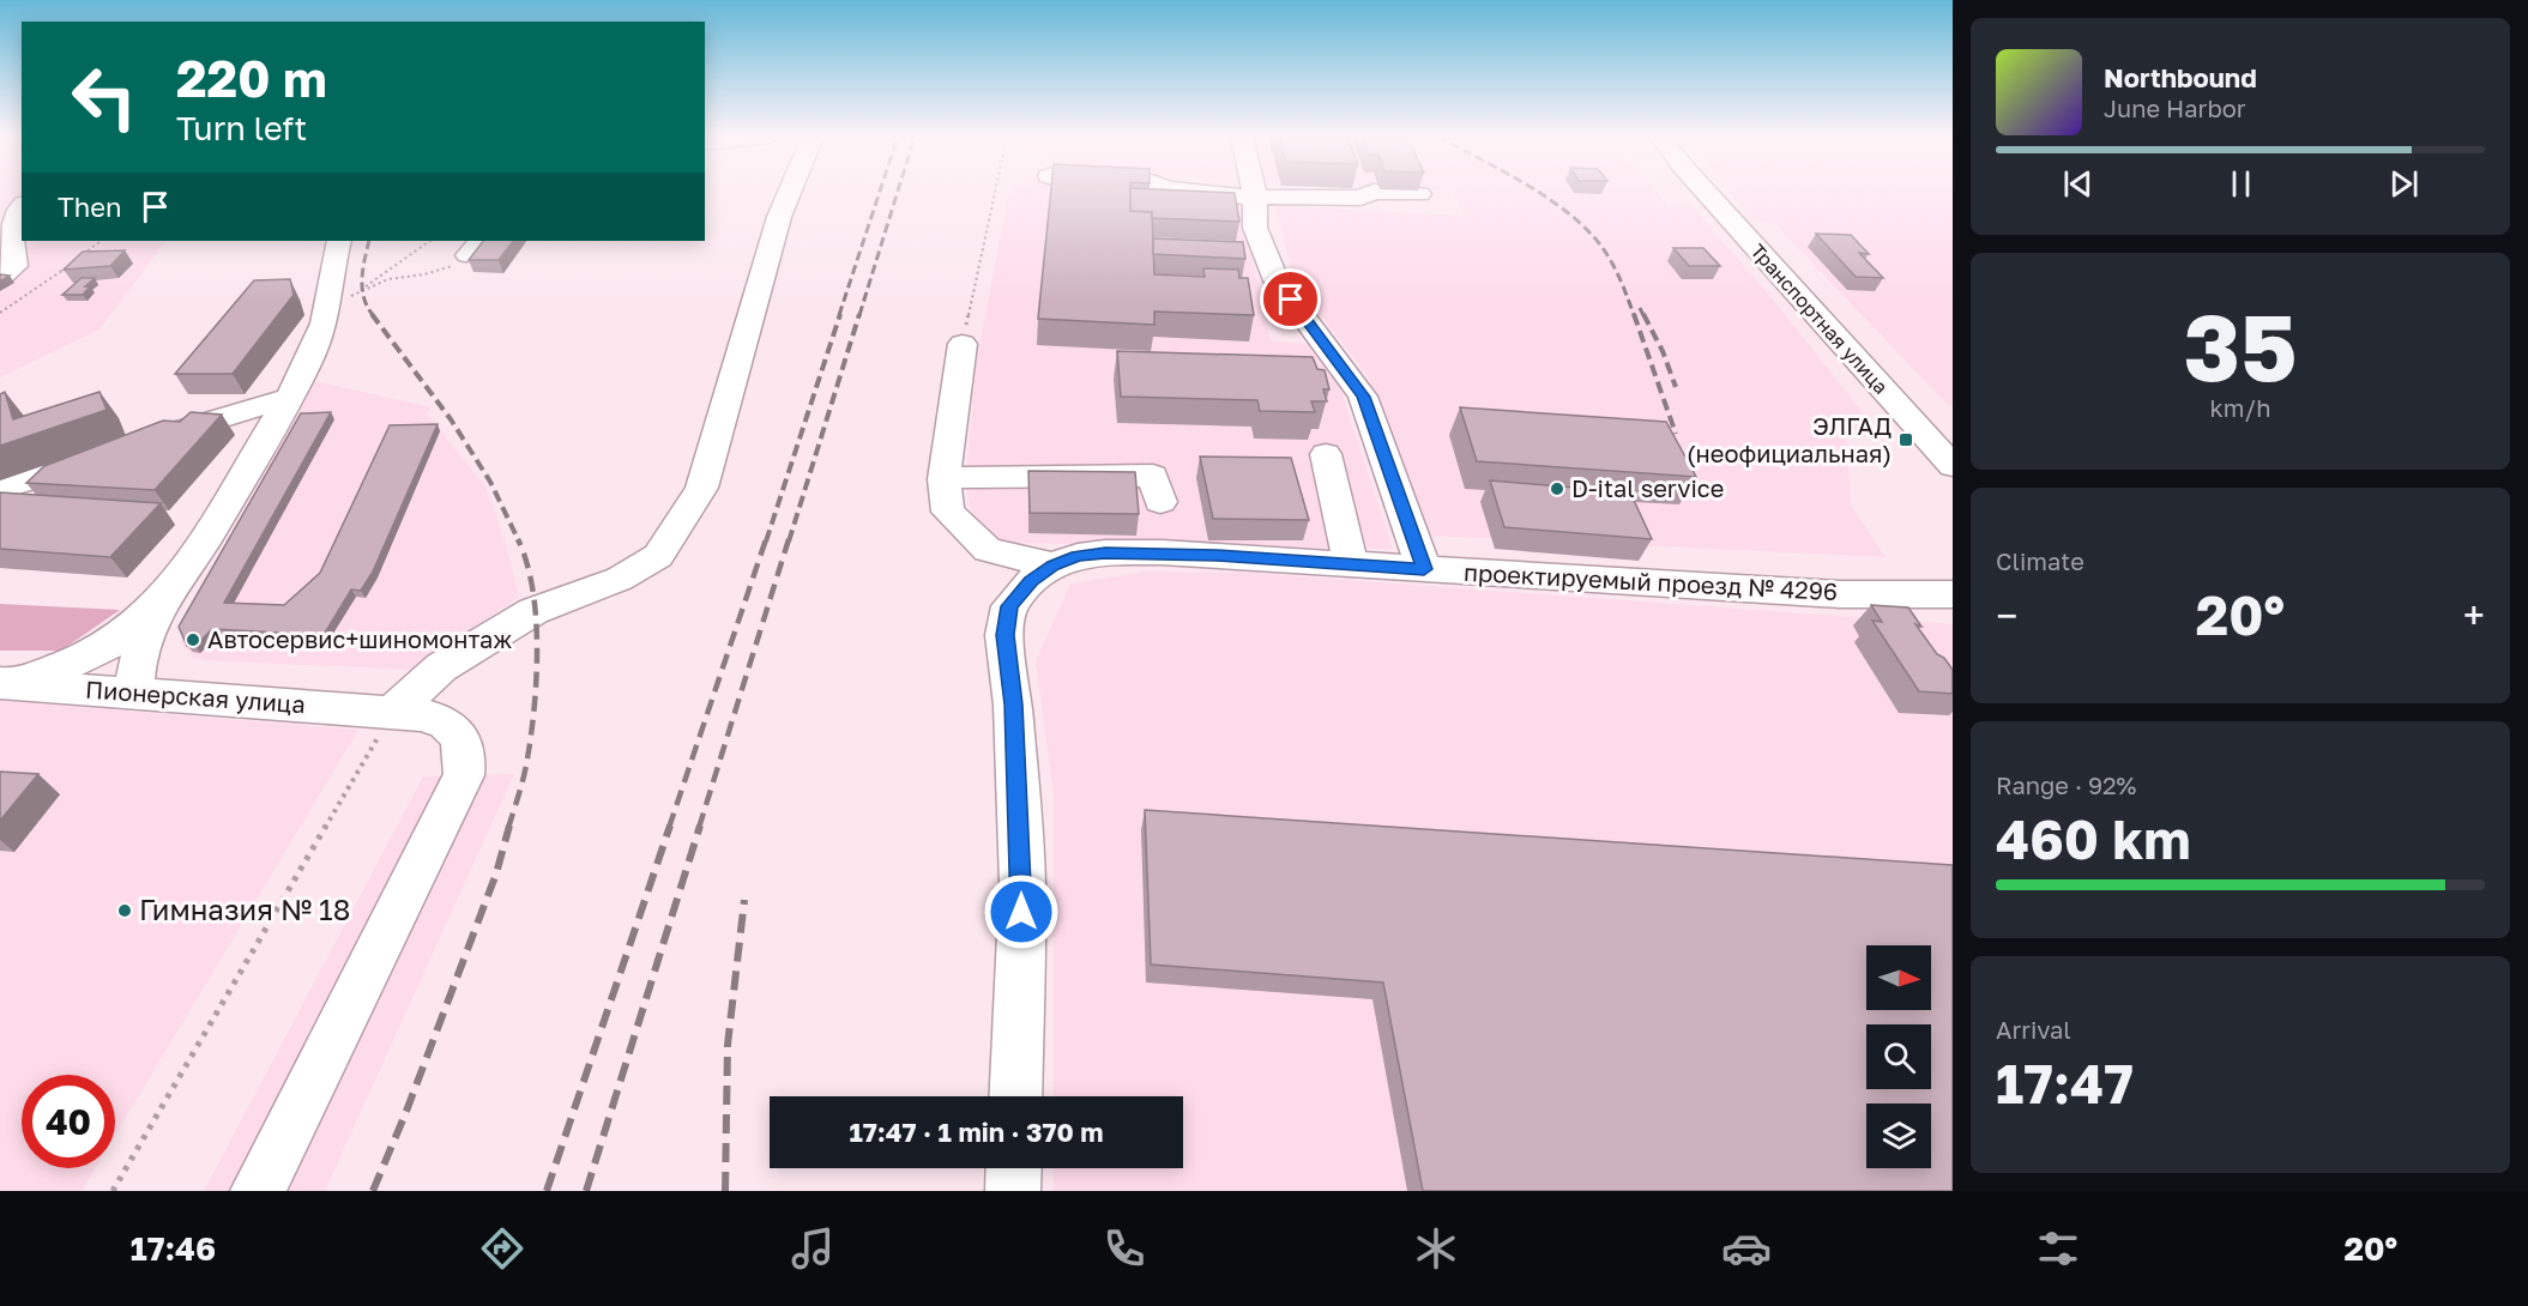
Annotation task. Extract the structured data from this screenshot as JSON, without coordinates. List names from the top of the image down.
{
  "streets": {
    "street": ["Транспортная улица", "проектируемый проезд № 4296", "Пионерская улица"]
  },
  "places": {
    "transit": ["ЭЛГАД (неофициальная)"],
    "other": ["D-ital service", "Автосервис+шиномонтаж", "Гимназия № 18"]
  },
  "north": "right",
  "page": {
    "turn": ["220 m", "Turn left"],
    "song": ["Northbound", "June Harbor"],
    "then": "Then",
    "tile": [
      ["35", "km/h"],
      "Climate",
      ["Range · 92%", "460 km"],
      ["Arrival", "17:47"]
    ],
    "heat": ["−", "20°", "+"],
    "limit": "40",
    "trip": "17:47 · 1 min · 370 m",
    "tabs": ["17:46", "20°"]
  }
}
